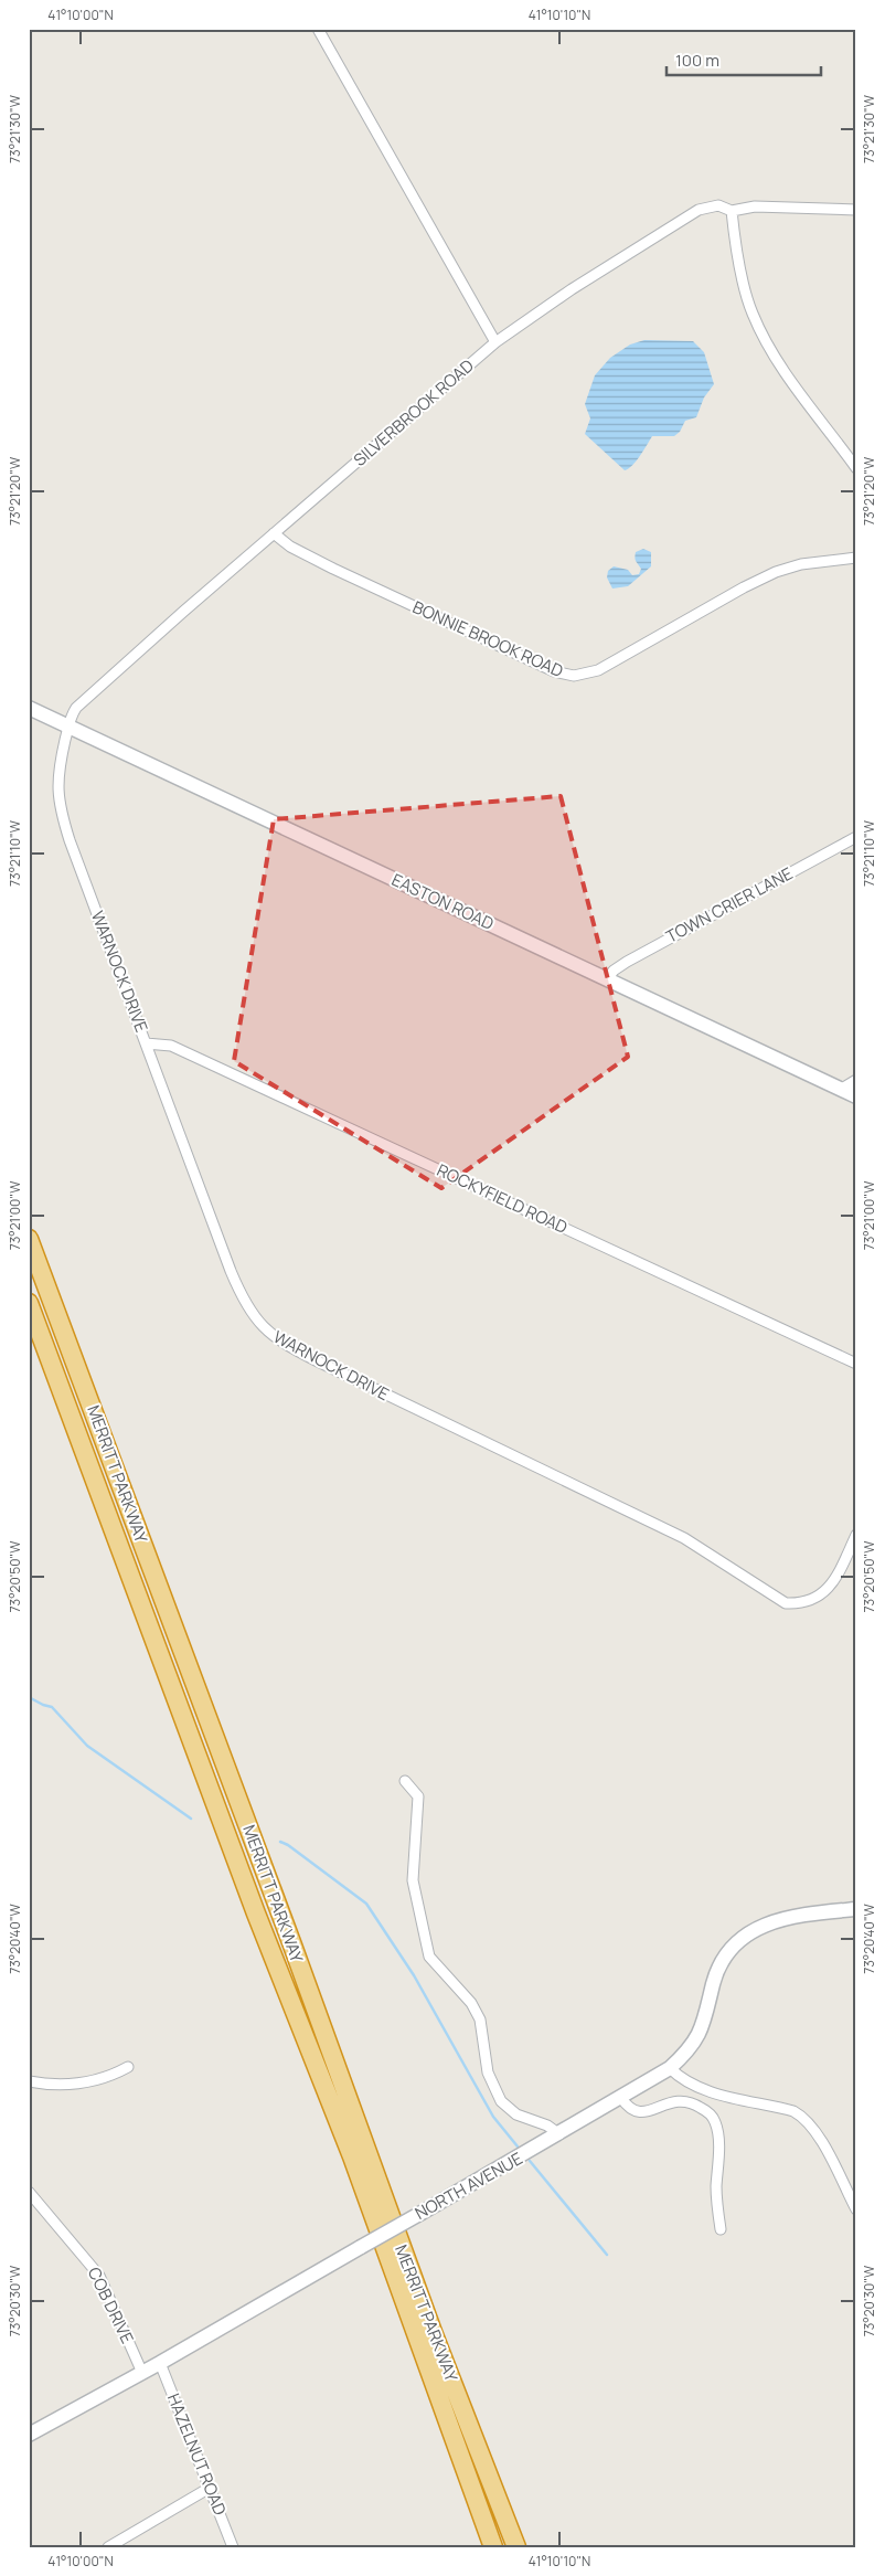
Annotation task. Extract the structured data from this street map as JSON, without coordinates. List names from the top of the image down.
{
  "streets": {
    "highway": ["MERRITT PARKWAY"],
    "street": [
      "SILVERBROOK ROAD",
      "BONNIE BROOK ROAD",
      "EASTON ROAD",
      "TOWN CRIER LANE",
      "WARNOCK DRIVE",
      "ROCKYFIELD ROAD",
      "NORTH AVENUE",
      "COB DRIVE",
      "HAZELNUT ROAD"
    ]
  },
  "crossings": [
    ["SILVERBROOK ROAD", "BONNIE BROOK ROAD"],
    ["SILVERBROOK ROAD", "EASTON ROAD"],
    ["SILVERBROOK ROAD", "WARNOCK DRIVE"],
    ["EASTON ROAD", "TOWN CRIER LANE"],
    ["EASTON ROAD", "WARNOCK DRIVE"],
    ["WARNOCK DRIVE", "ROCKYFIELD ROAD"],
    ["NORTH AVENUE", "COB DRIVE"],
    ["NORTH AVENUE", "HAZELNUT ROAD"]
  ],
  "scale_bar": "100 m",
  "coordinates": [
    "41°10'00\"N",
    "41°10'10\"N",
    "73°21'30\"W",
    "73°21'20\"W",
    "73°21'10\"W",
    "73°21'00\"W",
    "73°20'50\"W",
    "73°20'40\"W",
    "73°20'30\"W"
  ]
}
